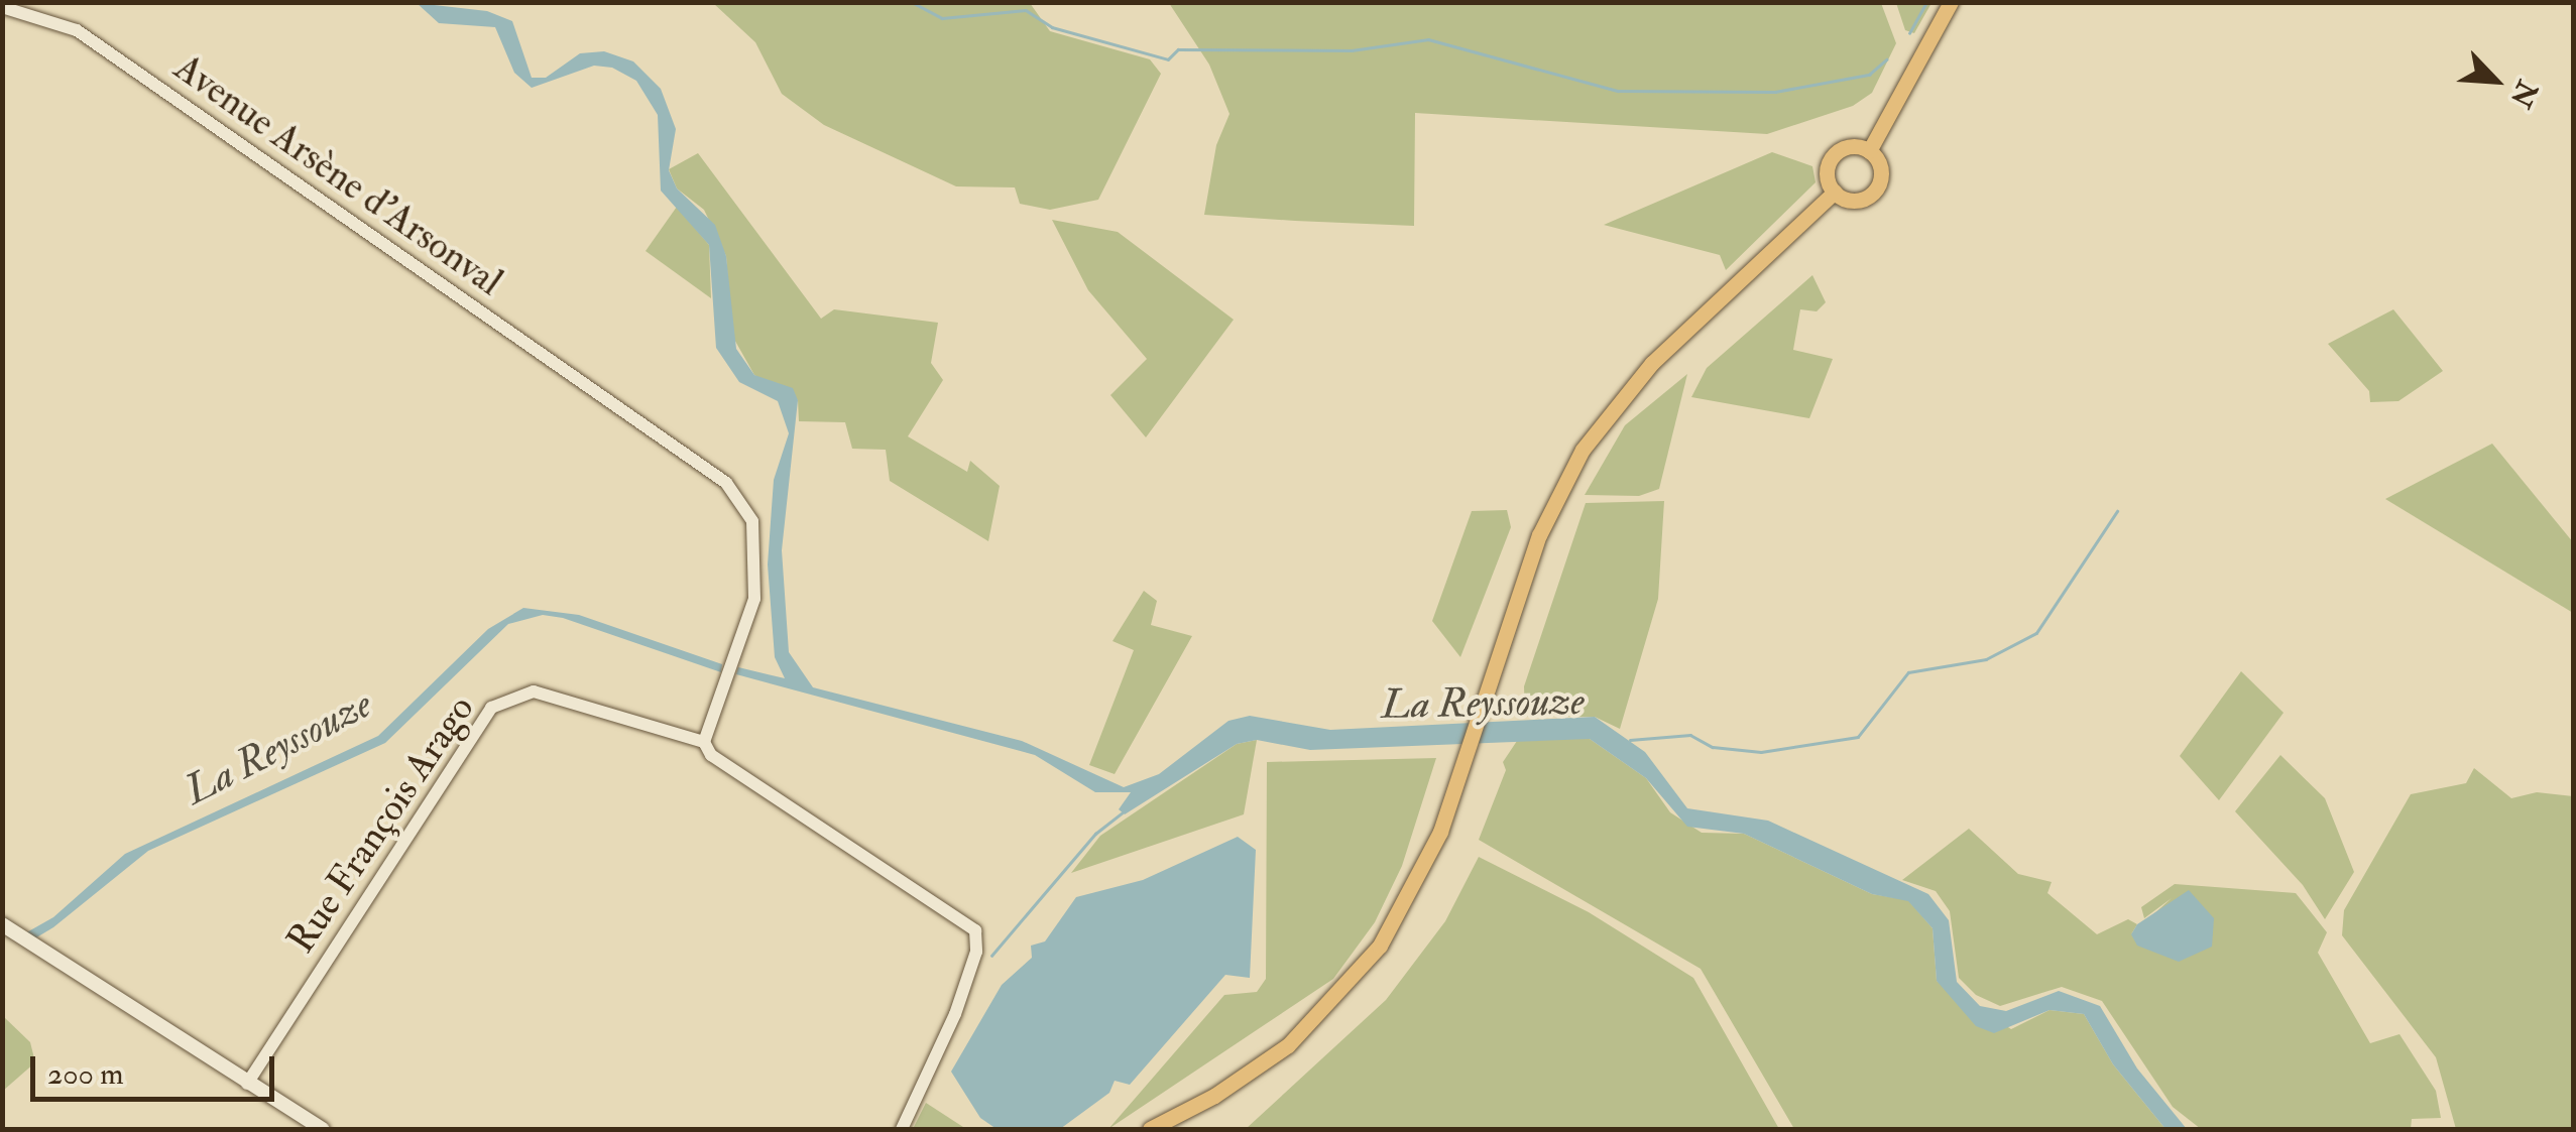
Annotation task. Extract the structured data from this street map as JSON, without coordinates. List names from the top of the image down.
{
  "streets": {
    "street": ["Avenue Arsène d'Arsonval", "Rue François Arago"]
  },
  "crossings": [
    ["Avenue Arsène d'Arsonval", "Rue François Arago"]
  ],
  "water": ["La Reyssouze"],
  "scale_bar": "200 m",
  "north": "bottom right"
}
